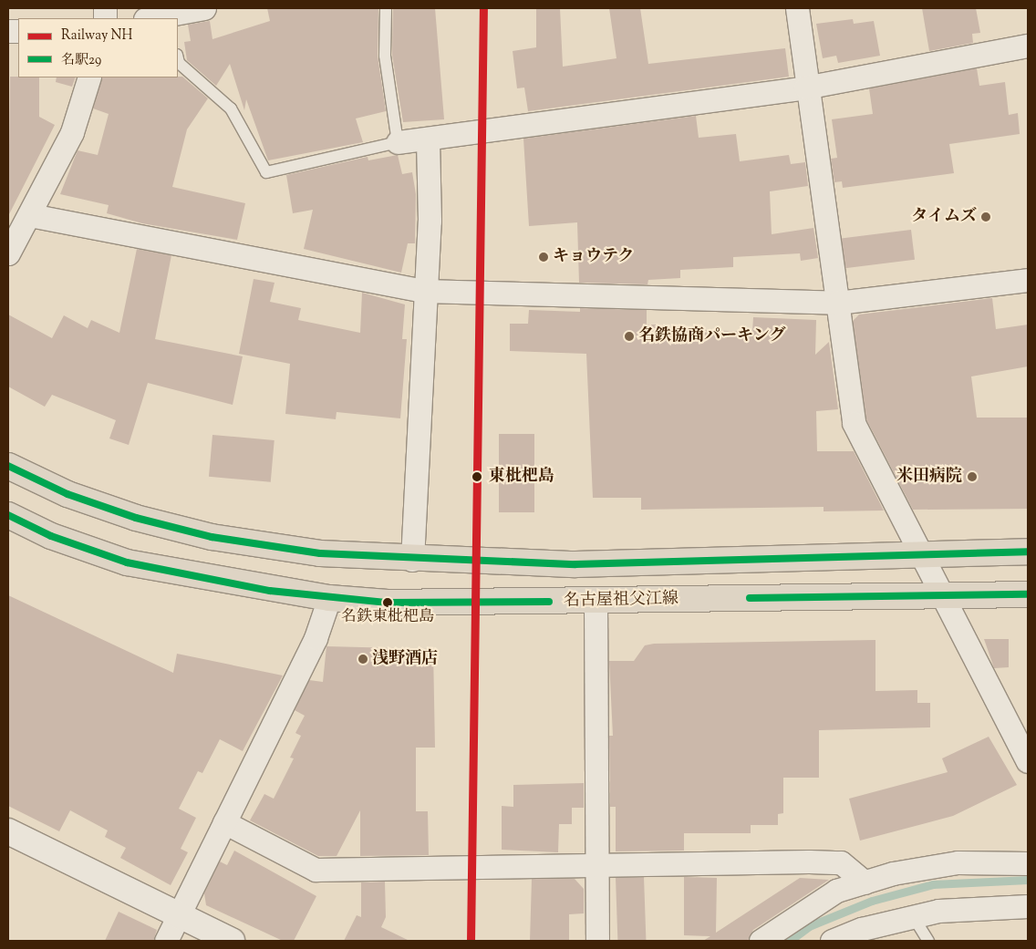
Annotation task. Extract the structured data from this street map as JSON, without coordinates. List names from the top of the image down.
{
  "streets": {
    "main road": ["名古屋祖父江線"]
  },
  "places": [
    "タイムズ",
    "キョウテク",
    "名鉄協商パーキング",
    "東枇杷島",
    "米田病院",
    "名鉄東枇杷島",
    "浅野酒店"
  ],
  "lines": ["rail line NH", "transit line 名駅29"],
  "legend": ["Railway NH", "名駅29"]
}
